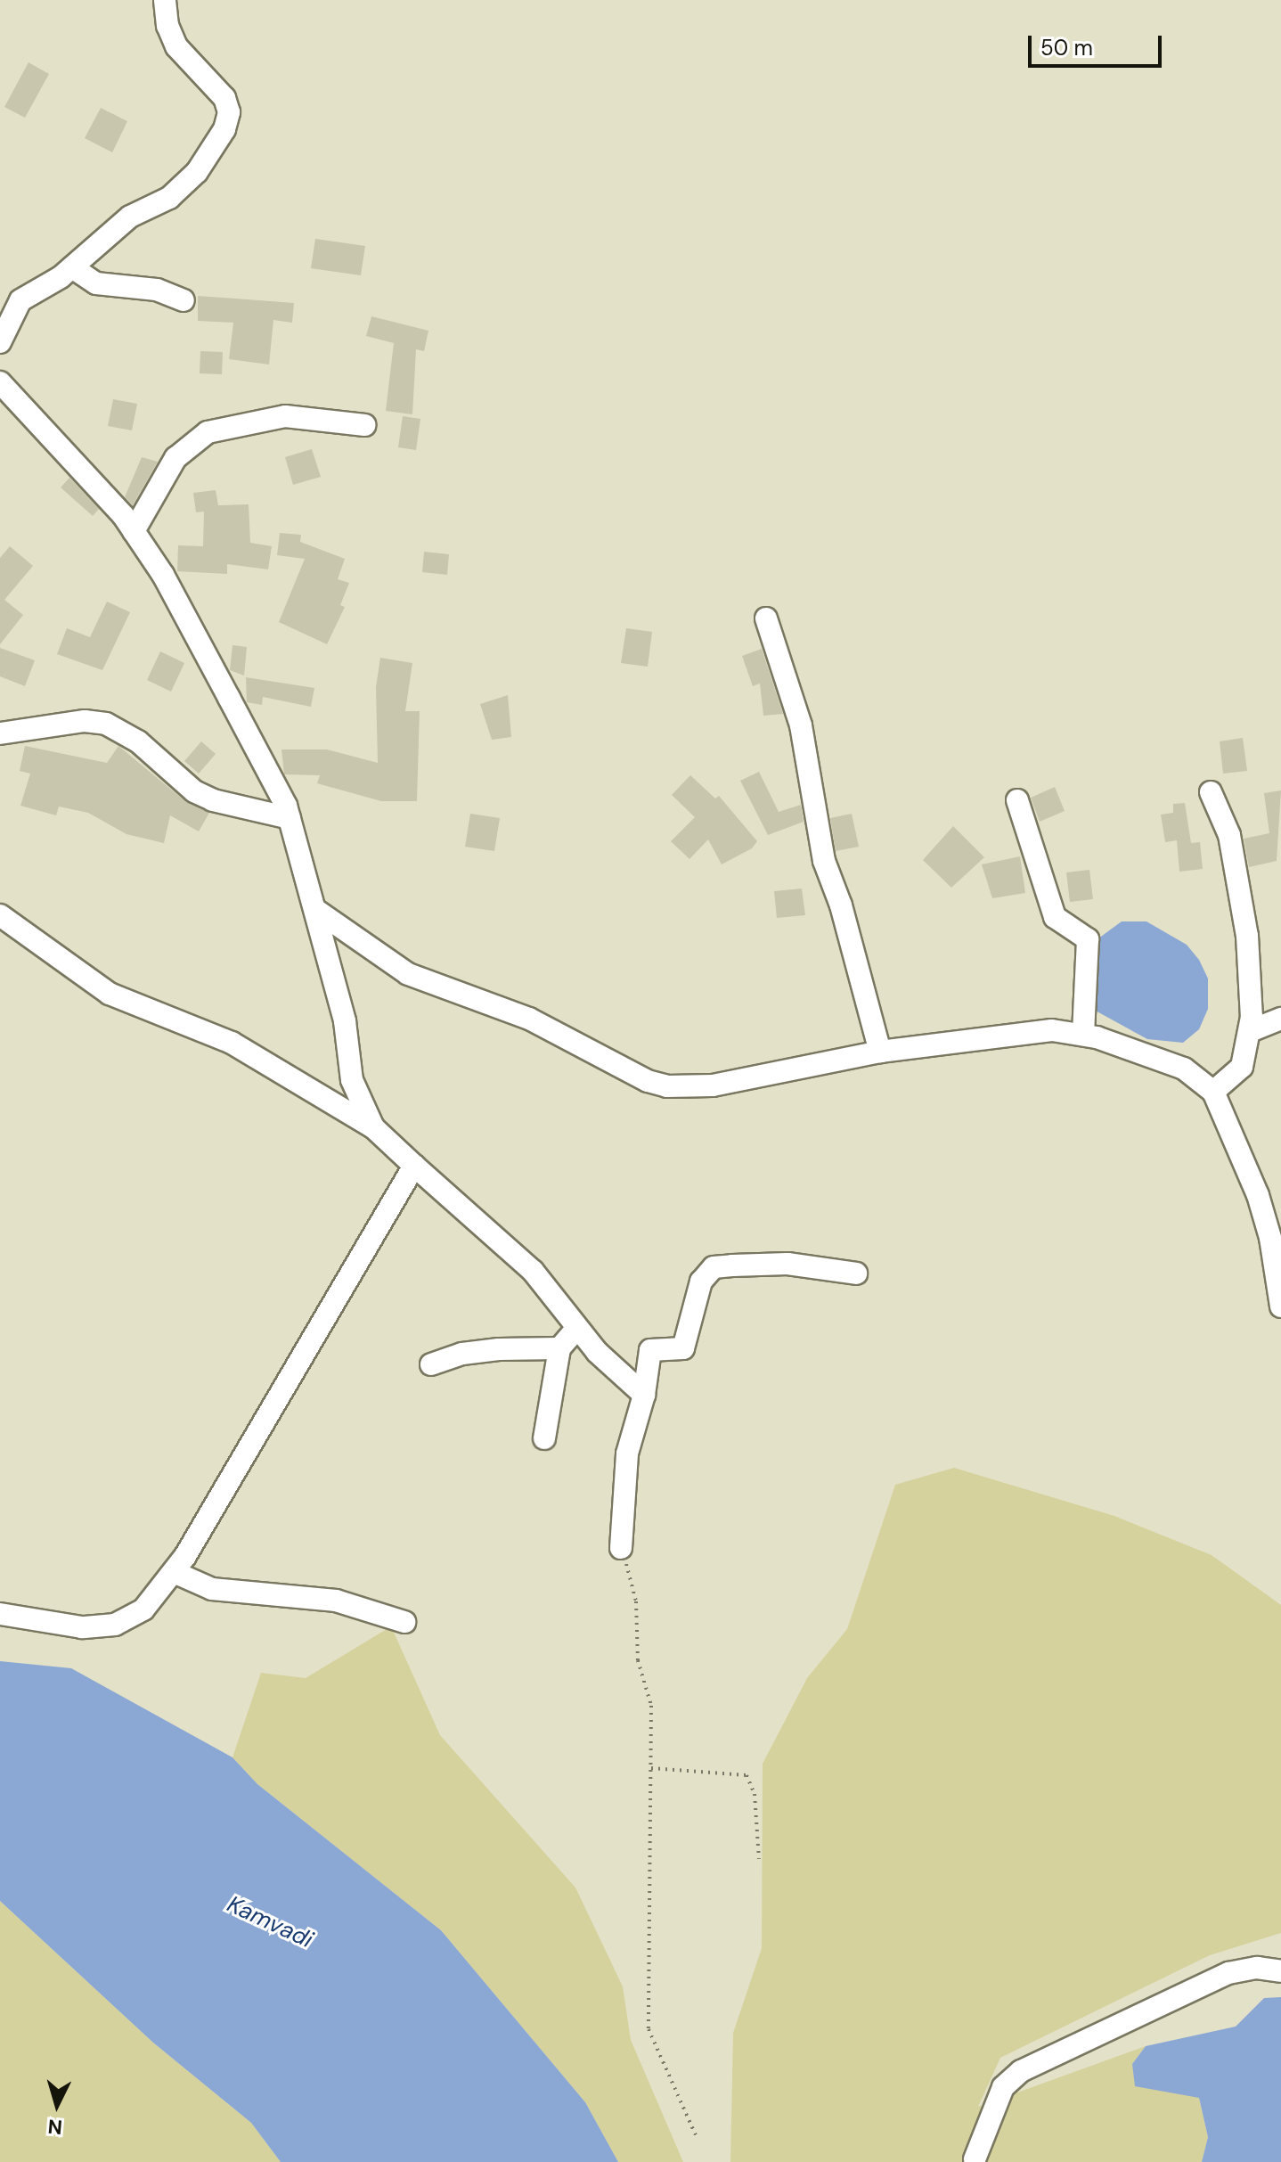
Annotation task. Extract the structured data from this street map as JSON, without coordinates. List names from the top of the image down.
{
  "water": ["Kamvadi"],
  "scale_bar": "50 m",
  "north": "bottom"
}
